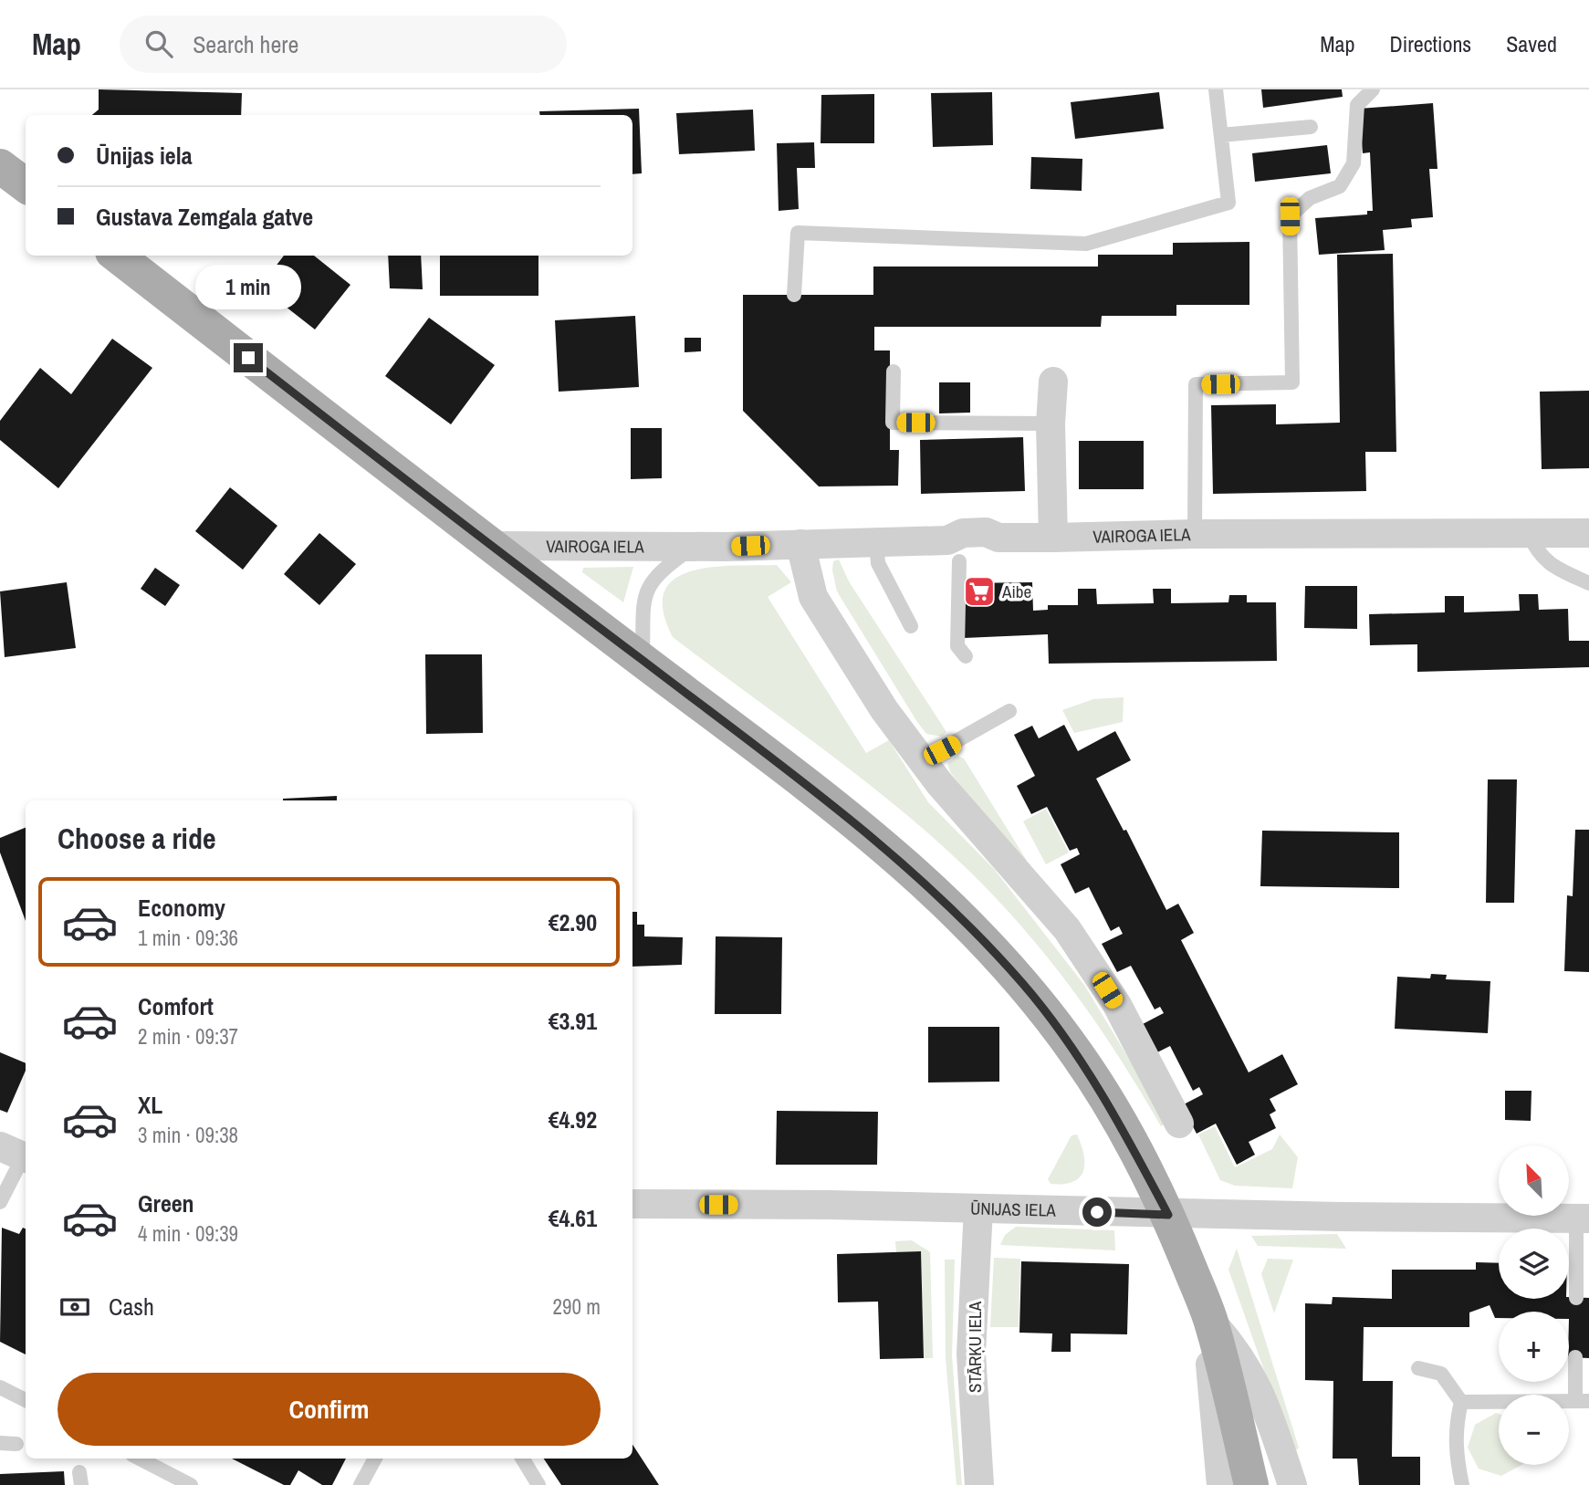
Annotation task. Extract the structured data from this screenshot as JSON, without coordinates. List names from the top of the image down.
{
  "streets": {
    "street": ["VAIROGA IELA", "ŪNIJAS IELA", "STĀRĶU IELA"]
  },
  "crossings": [
    ["ŪNIJAS IELA", "STĀRĶU IELA"]
  ],
  "places": {
    "supermarket": ["Aibe"]
  },
  "north": "top left",
  "page": {
    "header": "Map",
    "search": "Search here",
    "nav": ["Map", "Directions", "Saved"],
    "banner": ["Ūnijas iela", "Gustava Zemgala gatve"],
    "bubble": "1 min",
    "heading": "Choose a ride",
    "list": [
      {
        "name": "Economy",
        "note": "1 min · 09:36",
        "value": "€2.90"
      },
      {
        "name": "Comfort",
        "note": "2 min · 09:37",
        "value": "€3.91"
      },
      {
        "name": "XL",
        "note": "3 min · 09:38",
        "value": "€4.92"
      },
      {
        "name": "Green",
        "note": "4 min · 09:39",
        "value": "€4.61"
      }
    ],
    "map_buttons": ["+", "−"],
    "pay": ["Cash", "290 m"],
    "buttons": "Confirm"
  }
}
